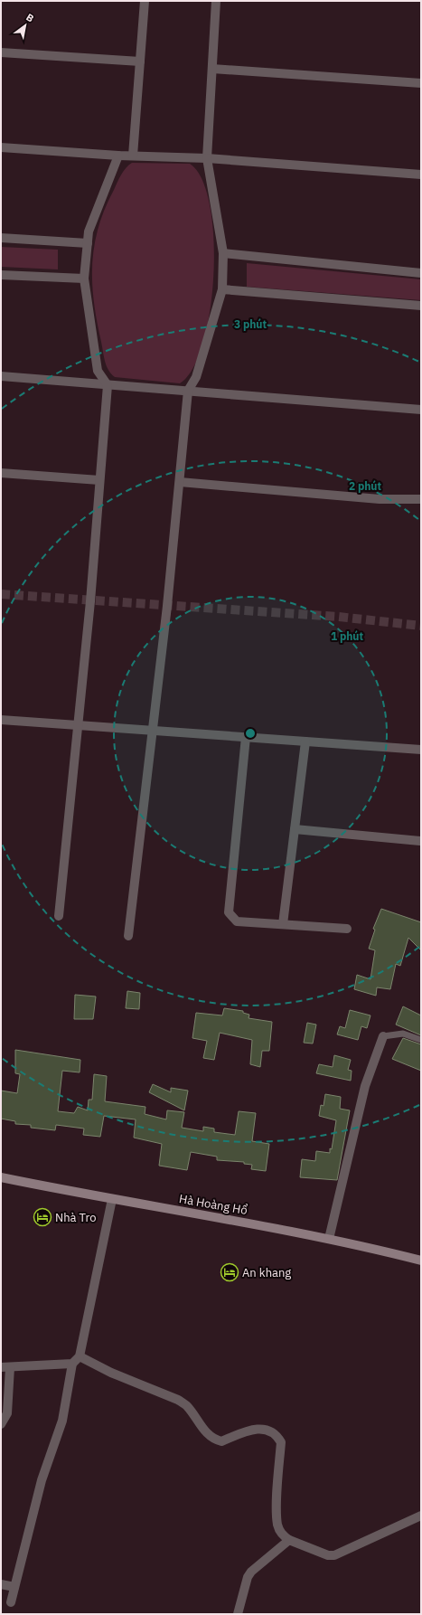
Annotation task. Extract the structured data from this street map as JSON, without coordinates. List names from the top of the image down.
{
  "streets": {
    "main road": ["Hà Hoàng Hổ"]
  },
  "places": {
    "hotel": ["Nhà Tro", "An khang"]
  },
  "north": "top right",
  "rings": ["3 phút", "2 phút", "1 phút"]
}
